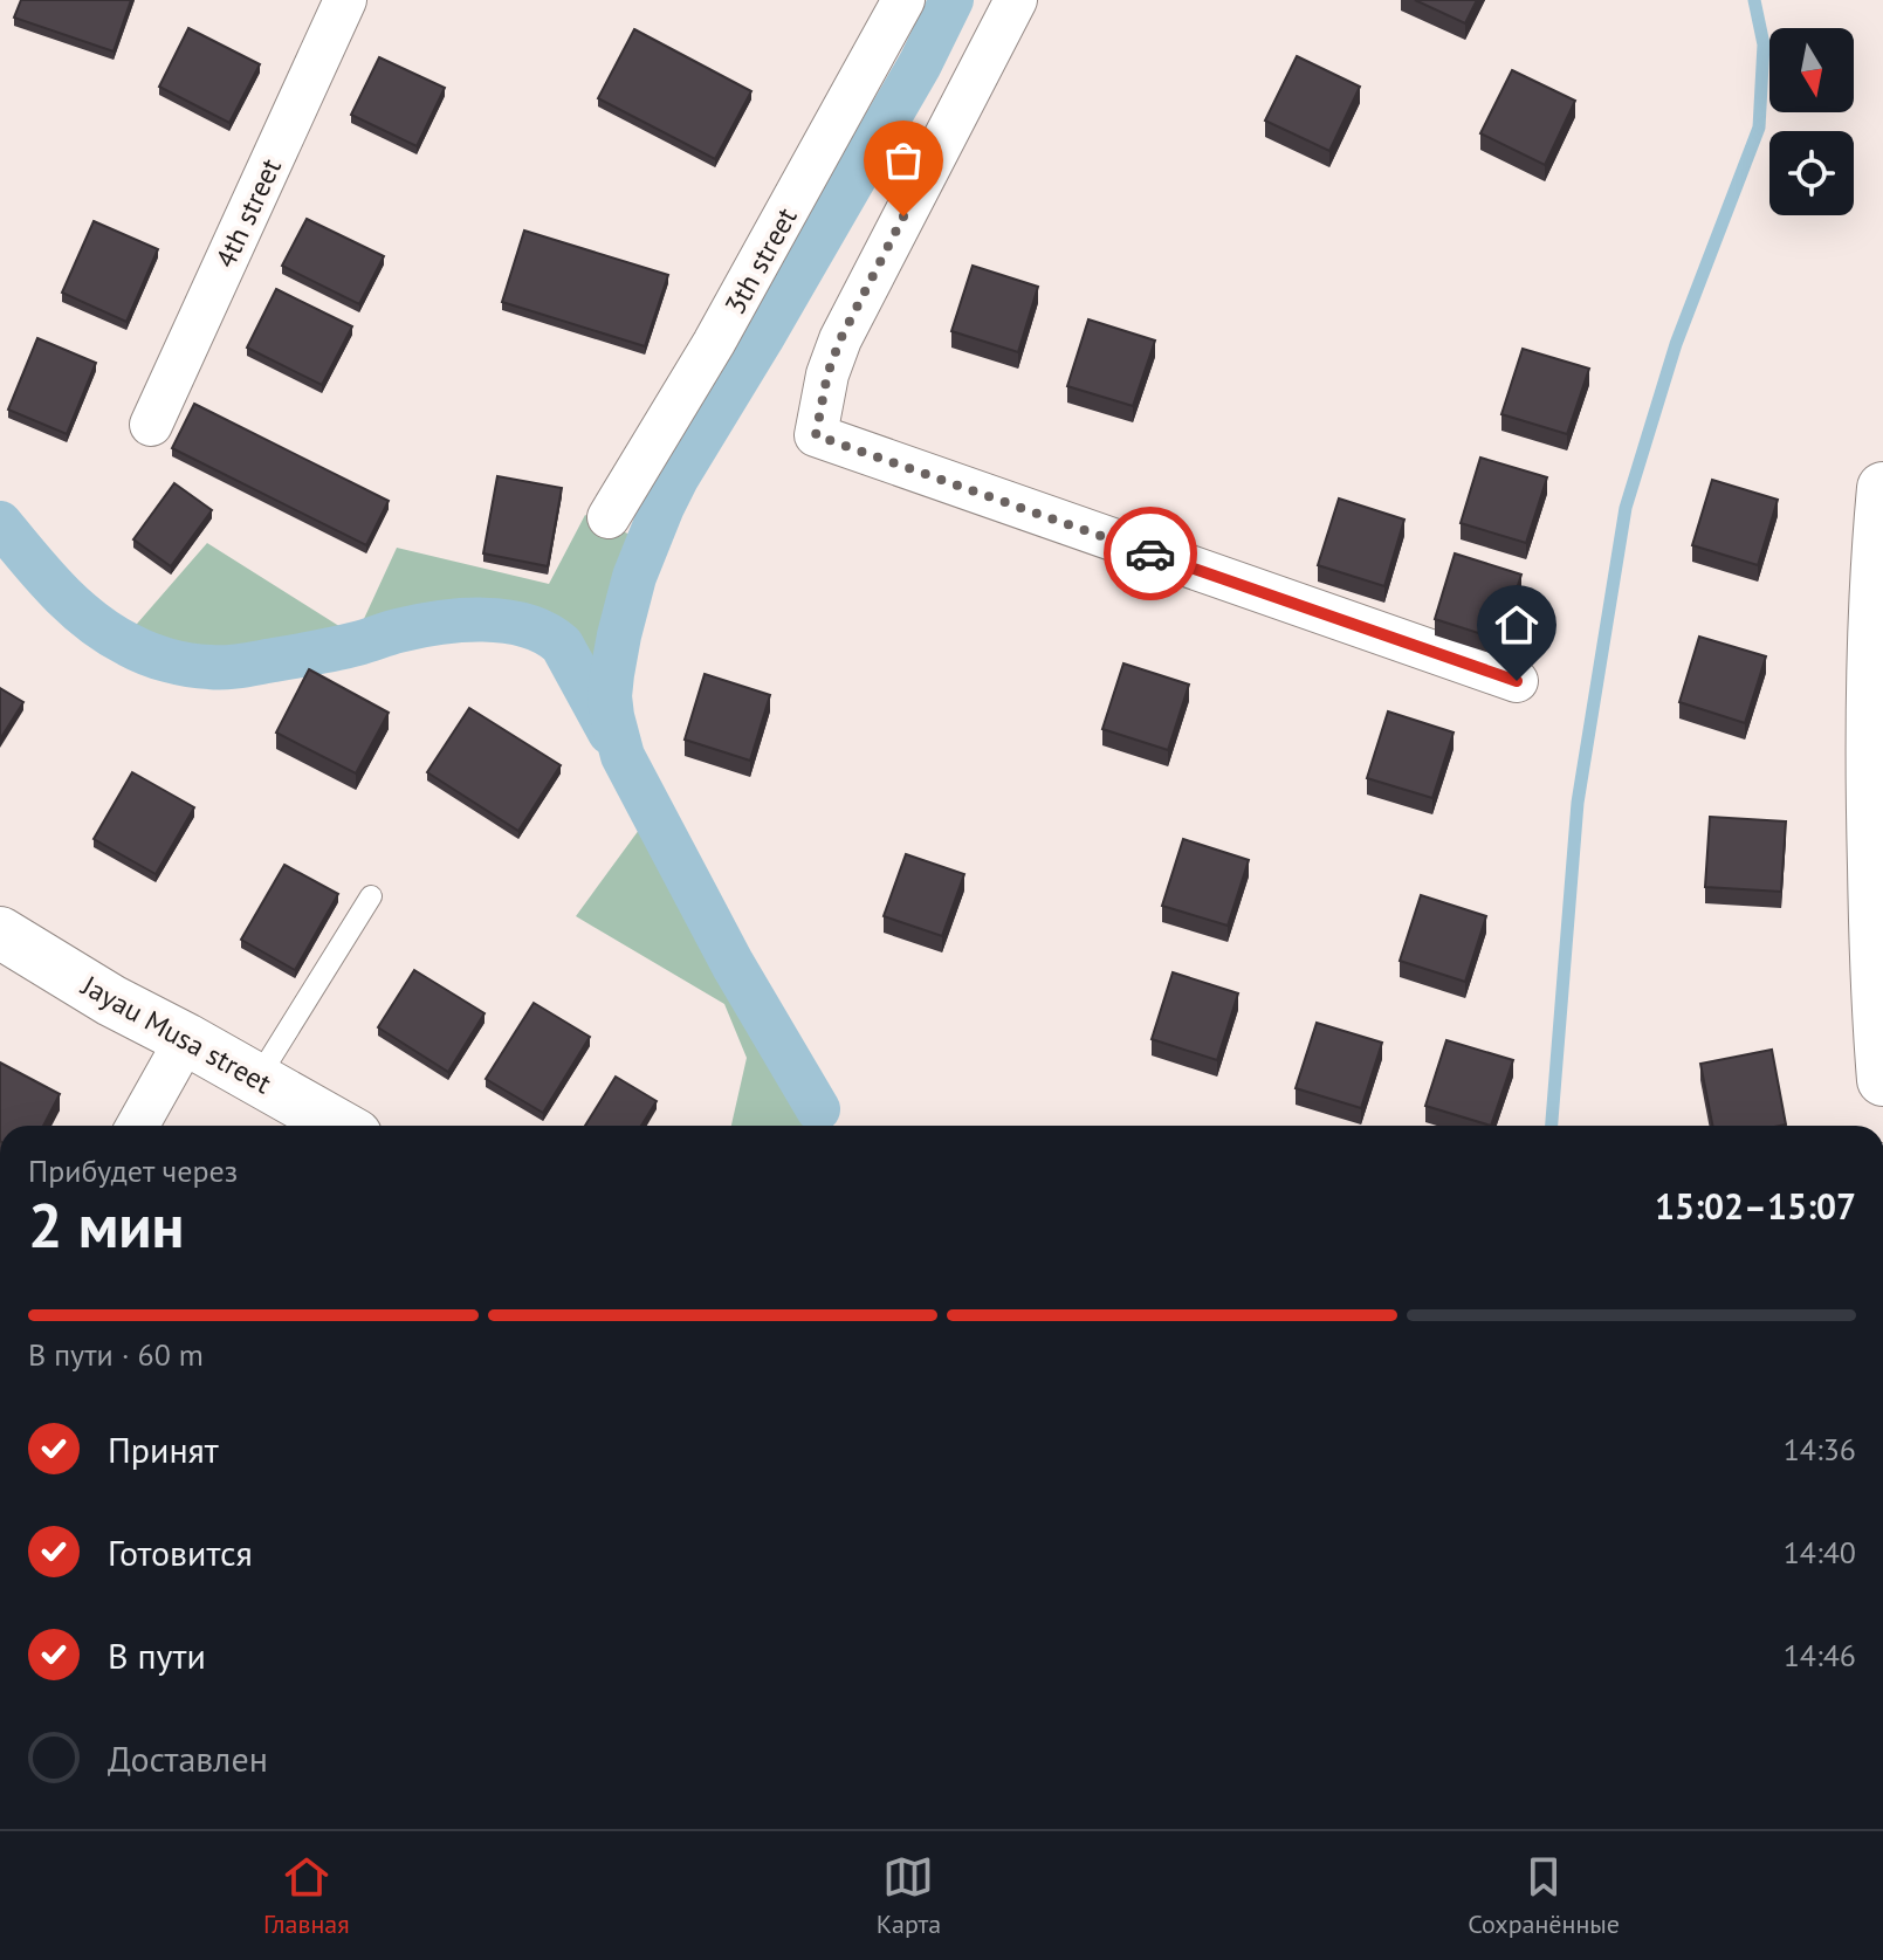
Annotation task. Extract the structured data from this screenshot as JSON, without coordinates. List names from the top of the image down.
{
  "streets": {
    "street": ["4th street", "3th street", "Jayau Musa street"]
  },
  "north": "bottom",
  "page": {
    "heading": ["2 мин", "Прибудет через", "15:02–15:07"],
    "bar": "В пути · 60 m",
    "list": [
      ["Принят", "14:36"],
      ["Готовится", "14:40"],
      ["В пути", "14:46"],
      "Доставлен"
    ],
    "tabs": ["Главная", "Карта", "Сохранённые"]
  }
}
